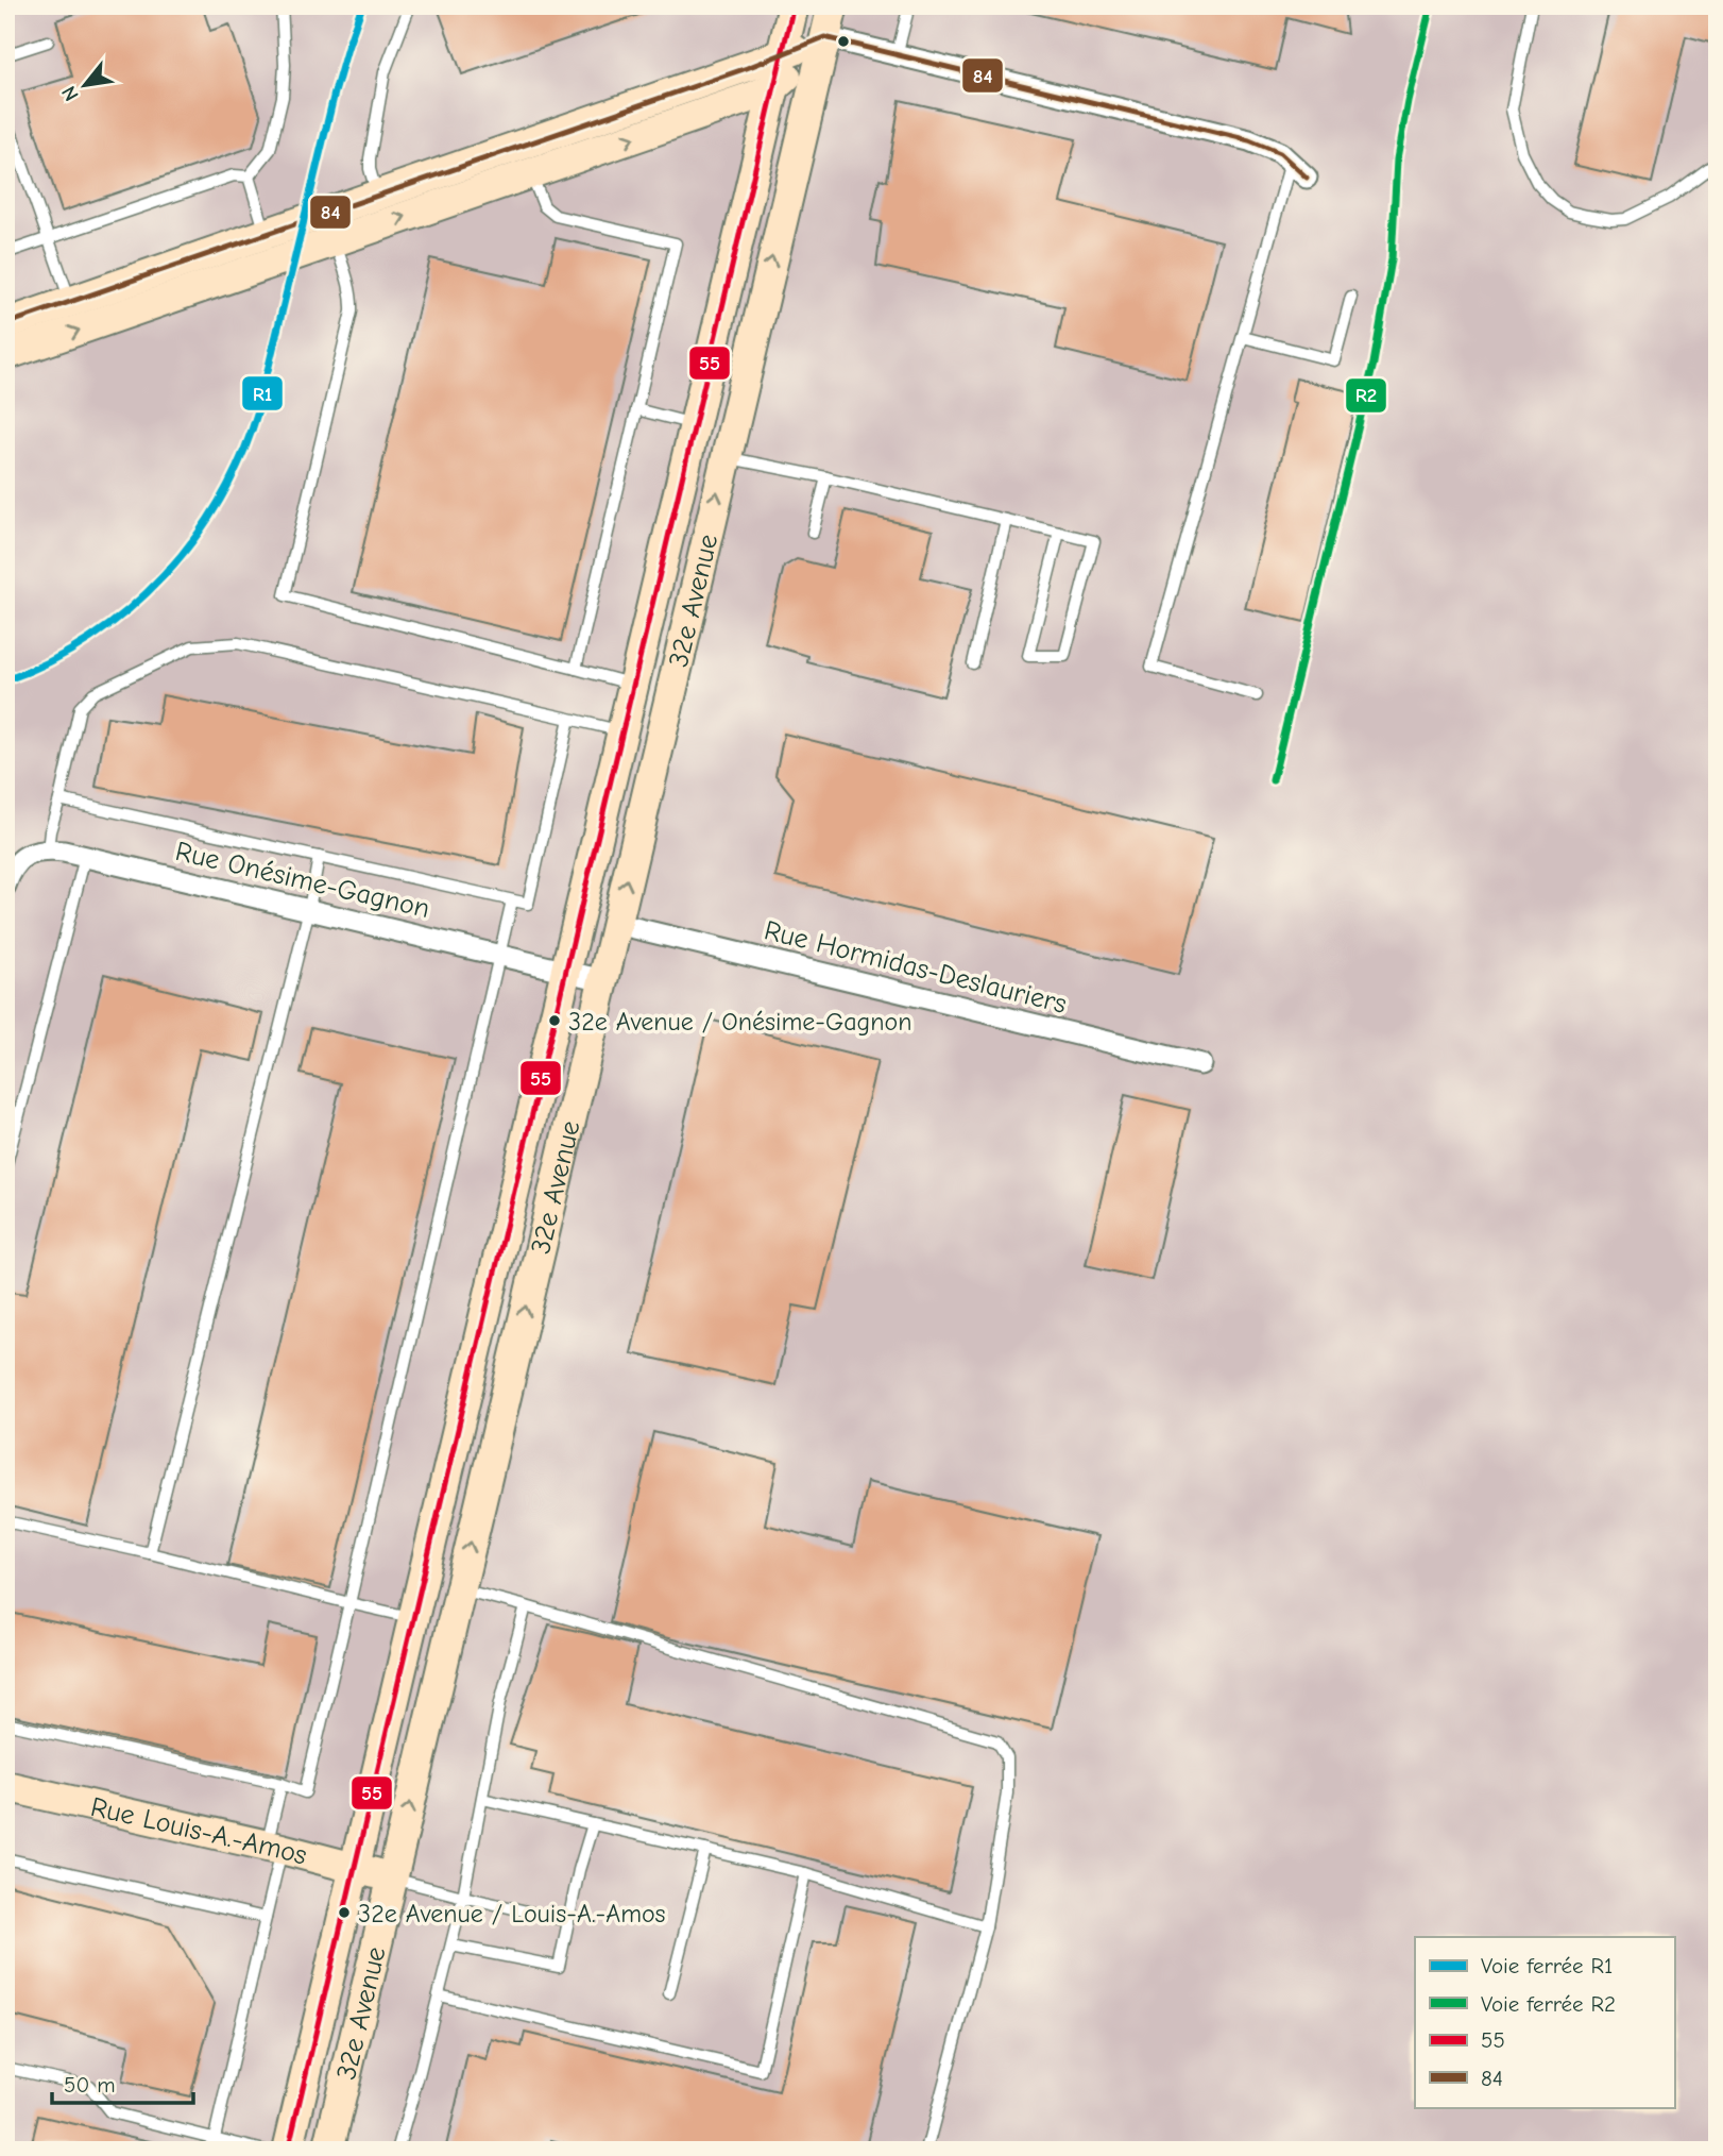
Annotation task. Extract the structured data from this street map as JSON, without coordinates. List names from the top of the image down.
{
  "streets": {
    "street": [
      "32e Avenue",
      "Rue Onésime-Gagnon",
      "Rue Hormidas-Deslauriers",
      "Rue Louis-A.-Amos"
    ]
  },
  "crossings": [
    ["32e Avenue", "Rue Onésime-Gagnon"],
    ["32e Avenue", "Rue Hormidas-Deslauriers"],
    ["32e Avenue", "Rue Louis-A.-Amos"]
  ],
  "places": ["32e Avenue / Onésime-Gagnon", "32e Avenue / Louis-A.-Amos"],
  "lines": [
    "rail line R1",
    "rail line R2",
    "transit line 55",
    "transit line 84"
  ],
  "legend": [
    "Voie ferrée R1",
    "Voie ferrée R2",
    "55",
    "84"
  ],
  "scale_bar": "50 m",
  "north": "bottom left"
}
